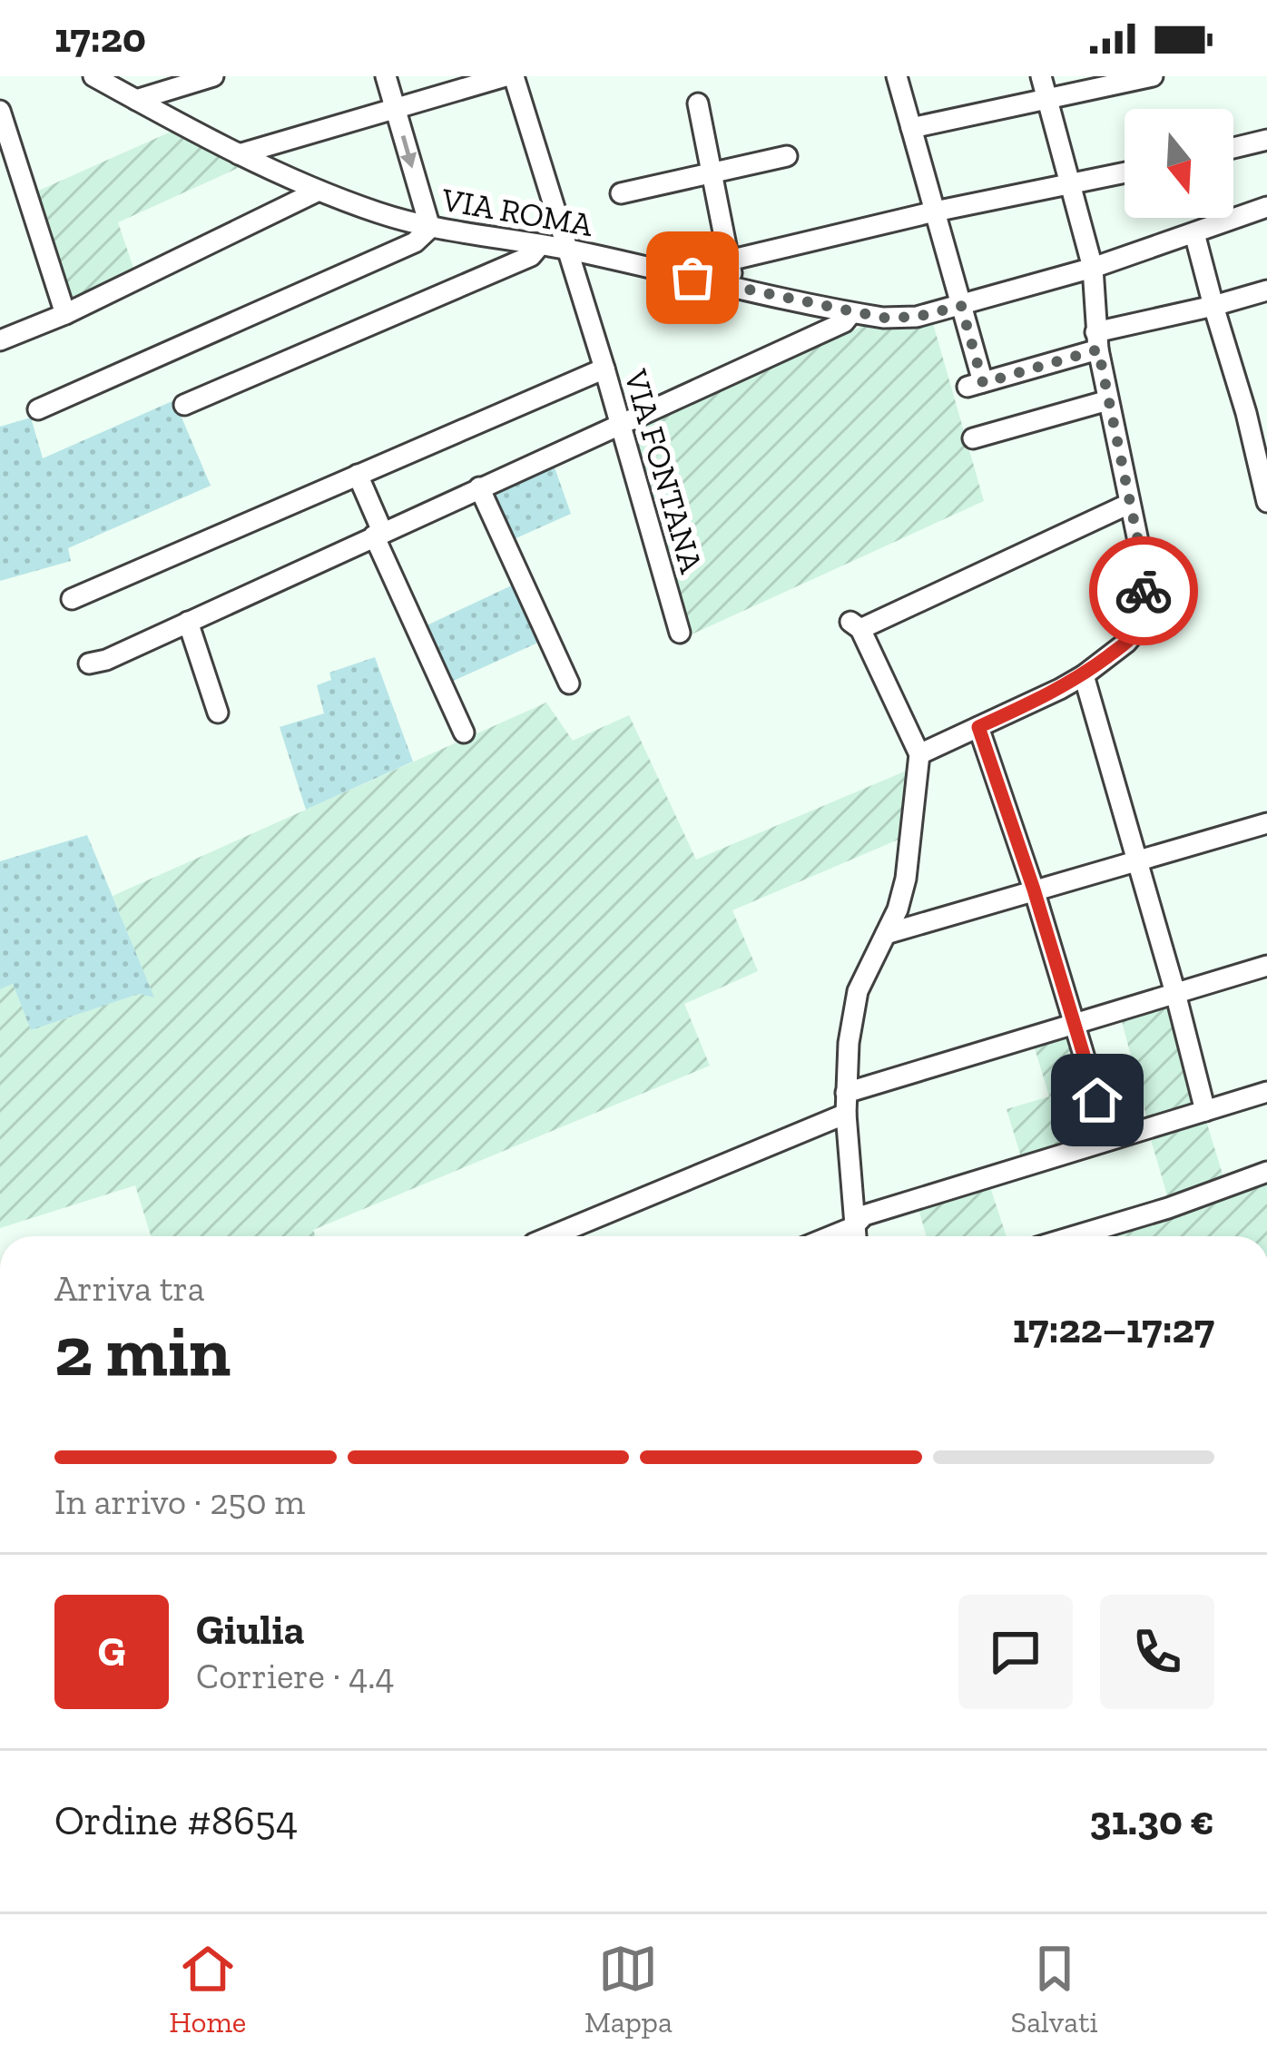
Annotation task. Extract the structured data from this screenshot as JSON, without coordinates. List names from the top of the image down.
{
  "streets": {
    "street": ["VIA ROMA", "VIA FONTANA"]
  },
  "crossings": [
    ["VIA ROMA", "VIA FONTANA"]
  ],
  "north": "bottom",
  "page": {
    "status": "17:20",
    "heading": ["2 min", "Arriva tra", "17:22–17:27"],
    "panel": [
      "Giulia",
      "Corriere · 4.4",
      "Ordine #8654",
      "31.30 €"
    ],
    "bar": "In arrivo · 250 m",
    "round": "G",
    "tabs": ["Home", "Mappa", "Salvati"]
  }
}
